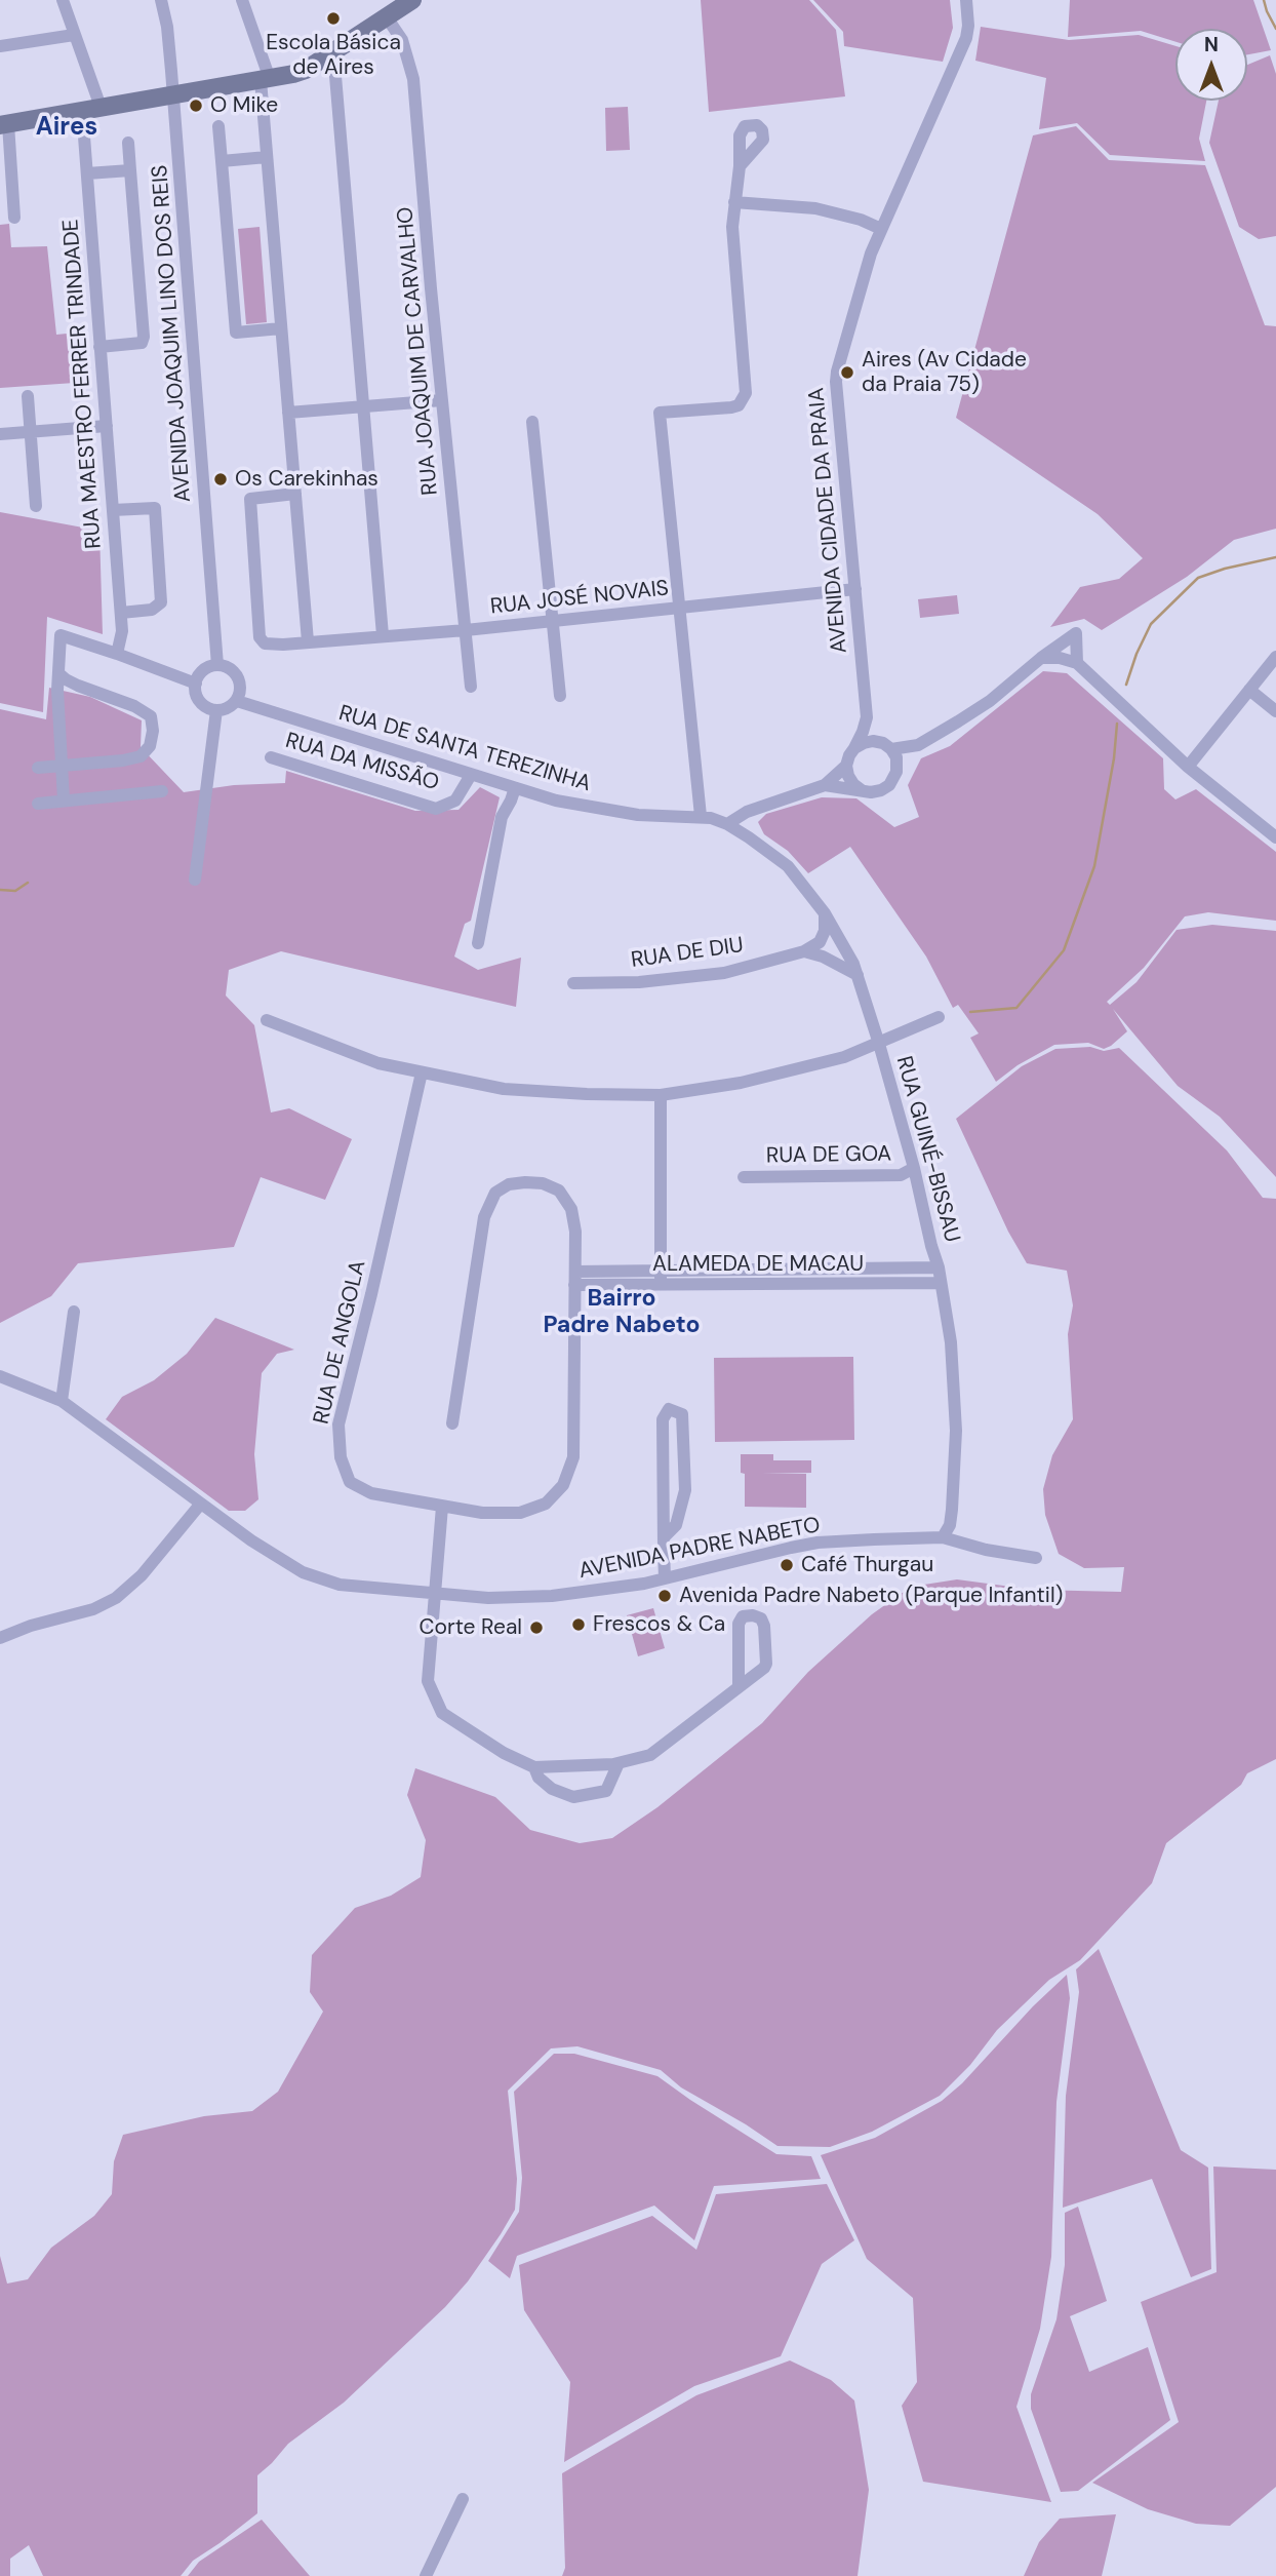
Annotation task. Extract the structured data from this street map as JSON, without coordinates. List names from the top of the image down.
{
  "streets": {
    "street": [
      "AVENIDA JOAQUIM LINO DOS REIS",
      "RUA JOAQUIM DE CARVALHO",
      "RUA MAESTRO FERRER TRINDADE",
      "AVENIDA CIDADE DA PRAIA",
      "RUA JOSÉ NOVAIS",
      "RUA DE SANTA TEREZINHA",
      "RUA DA MISSÃO",
      "RUA DE DIU",
      "RUA GUINÉ-BISSAU",
      "RUA DE GOA",
      "ALAMEDA DE MACAU",
      "RUA DE ANGOLA",
      "AVENIDA PADRE NABETO"
    ]
  },
  "crossings": [
    ["AVENIDA JOAQUIM LINO DOS REIS", "RUA DE SANTA TEREZINHA"],
    ["RUA JOAQUIM DE CARVALHO", "RUA JOSÉ NOVAIS"],
    ["AVENIDA CIDADE DA PRAIA", "RUA JOSÉ NOVAIS"],
    ["RUA DE SANTA TEREZINHA", "RUA DA MISSÃO"],
    ["RUA DE SANTA TEREZINHA", "RUA GUINÉ-BISSAU"],
    ["RUA GUINÉ-BISSAU", "RUA DE GOA"],
    ["RUA GUINÉ-BISSAU", "ALAMEDA DE MACAU"],
    ["RUA GUINÉ-BISSAU", "AVENIDA PADRE NABETO"],
    ["ALAMEDA DE MACAU", "RUA DE ANGOLA"]
  ],
  "districts": ["Aires", "Bairro Padre Nabeto"],
  "places": [
    "Escola Básica de Aires",
    "O Mike",
    "Aires (Av Cidade da Praia 75)",
    "Os Carekinhas",
    "Café Thurgau",
    "Avenida Padre Nabeto (Parque Infantil)",
    "Frescos & Ca",
    "Corte Real"
  ],
  "north": "top"
}
